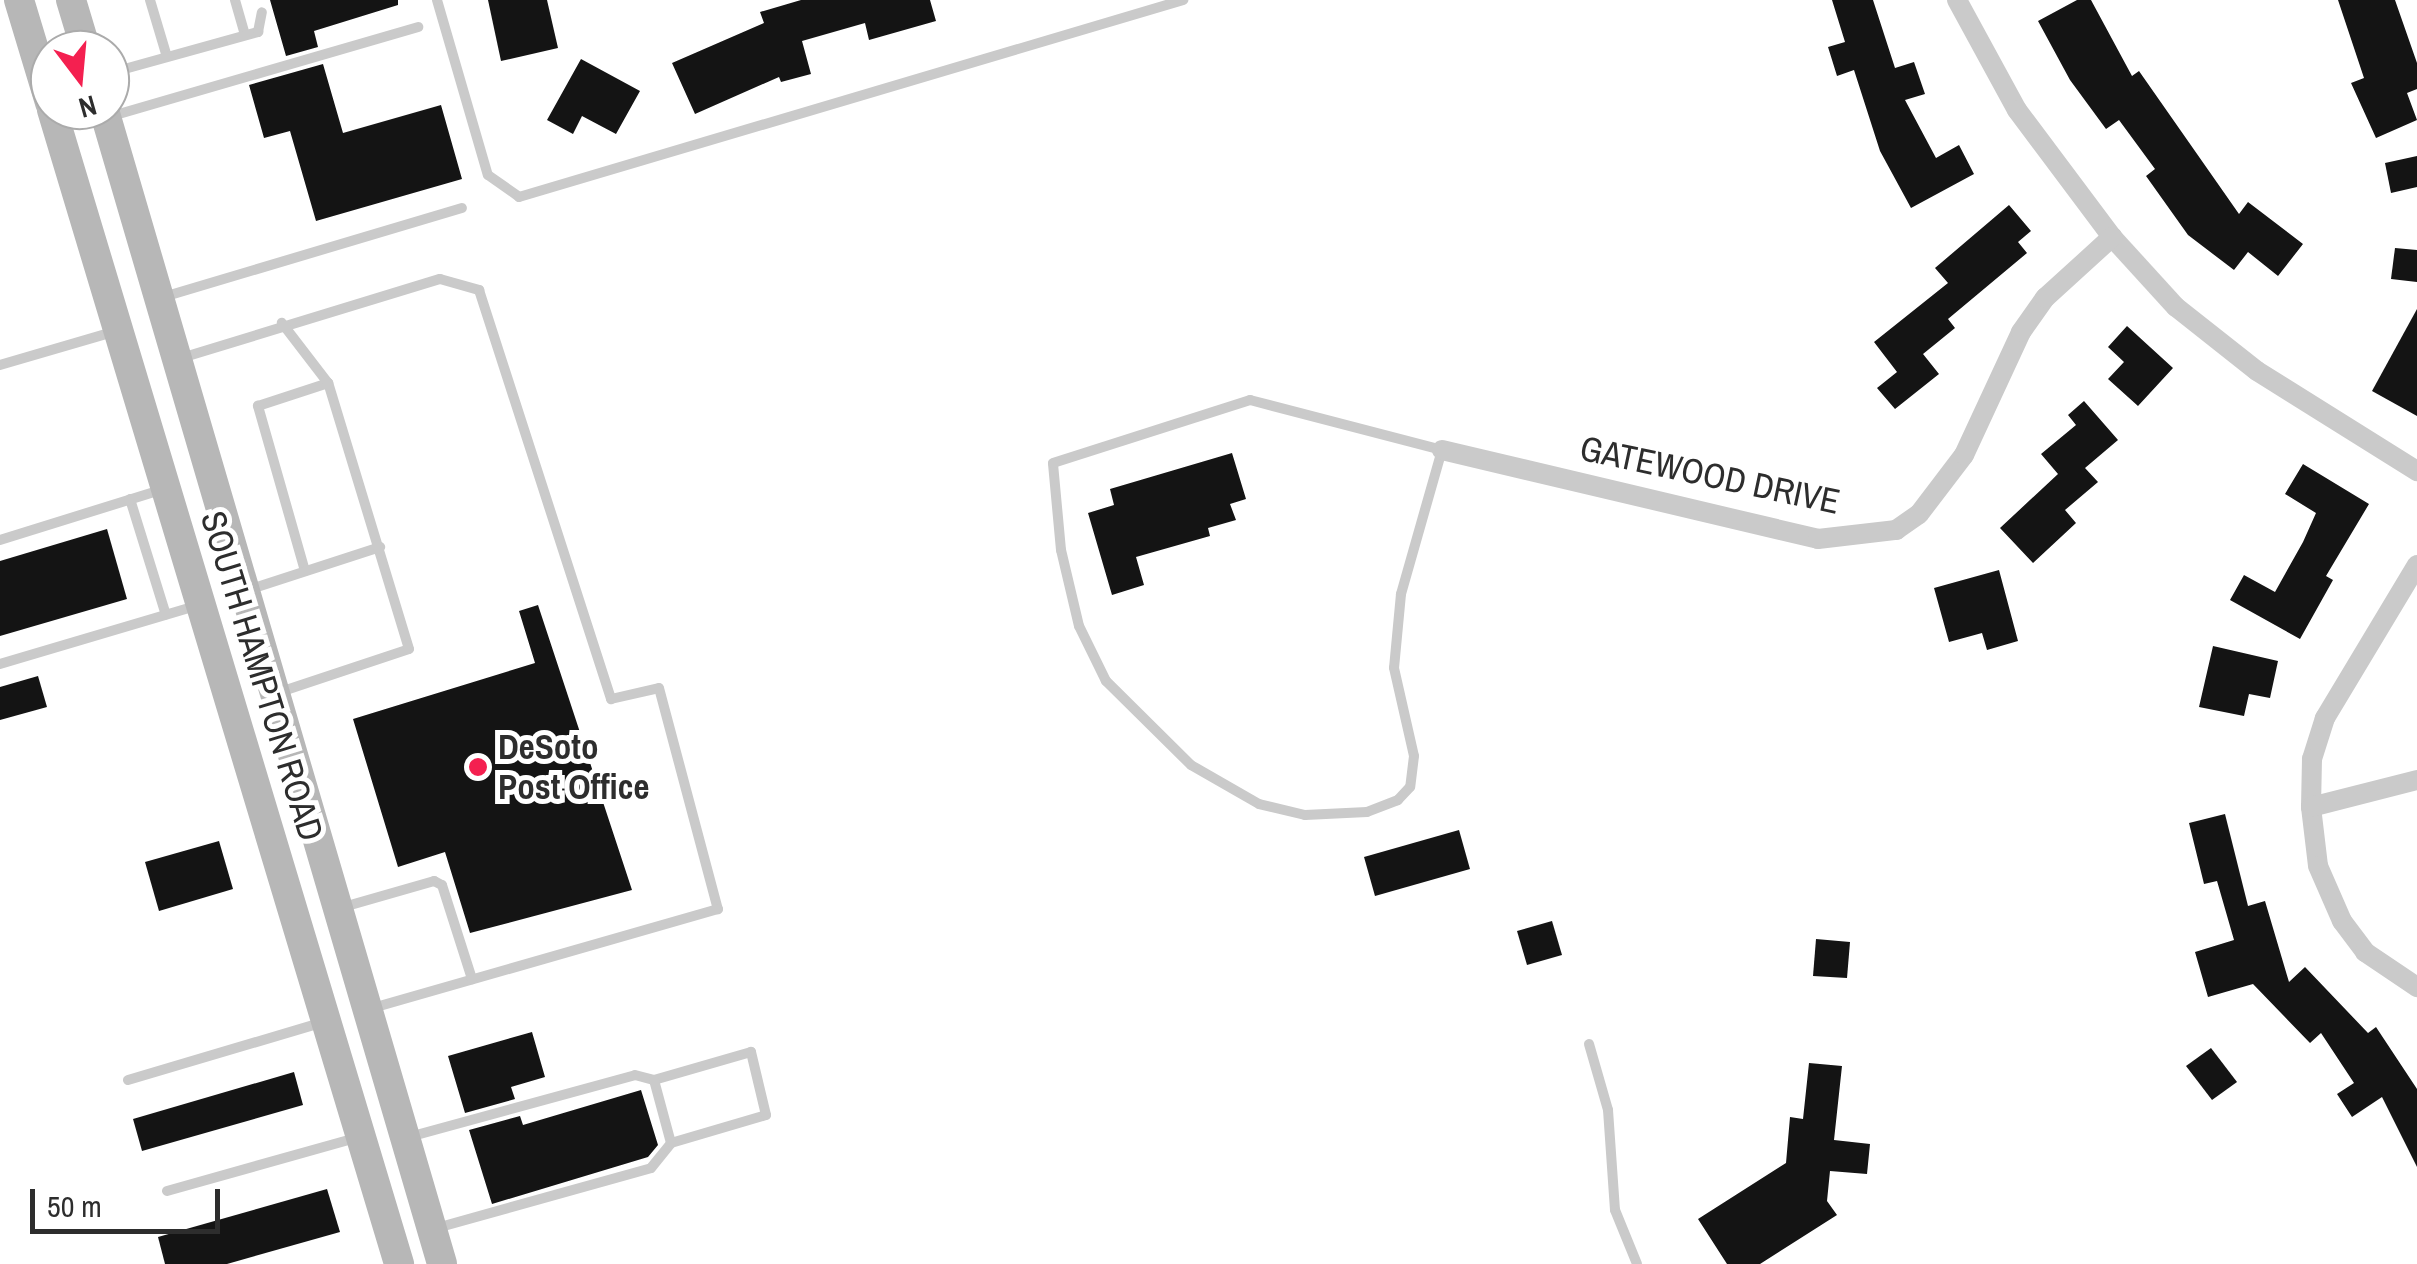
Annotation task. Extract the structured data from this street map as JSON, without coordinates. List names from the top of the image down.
{
  "streets": {
    "main road": ["SOUTH HAMPTON ROAD"],
    "street": ["GATEWOOD DRIVE"]
  },
  "places": ["DeSoto Post Office"],
  "scale_bar": "50 m",
  "north": "bottom"
}
